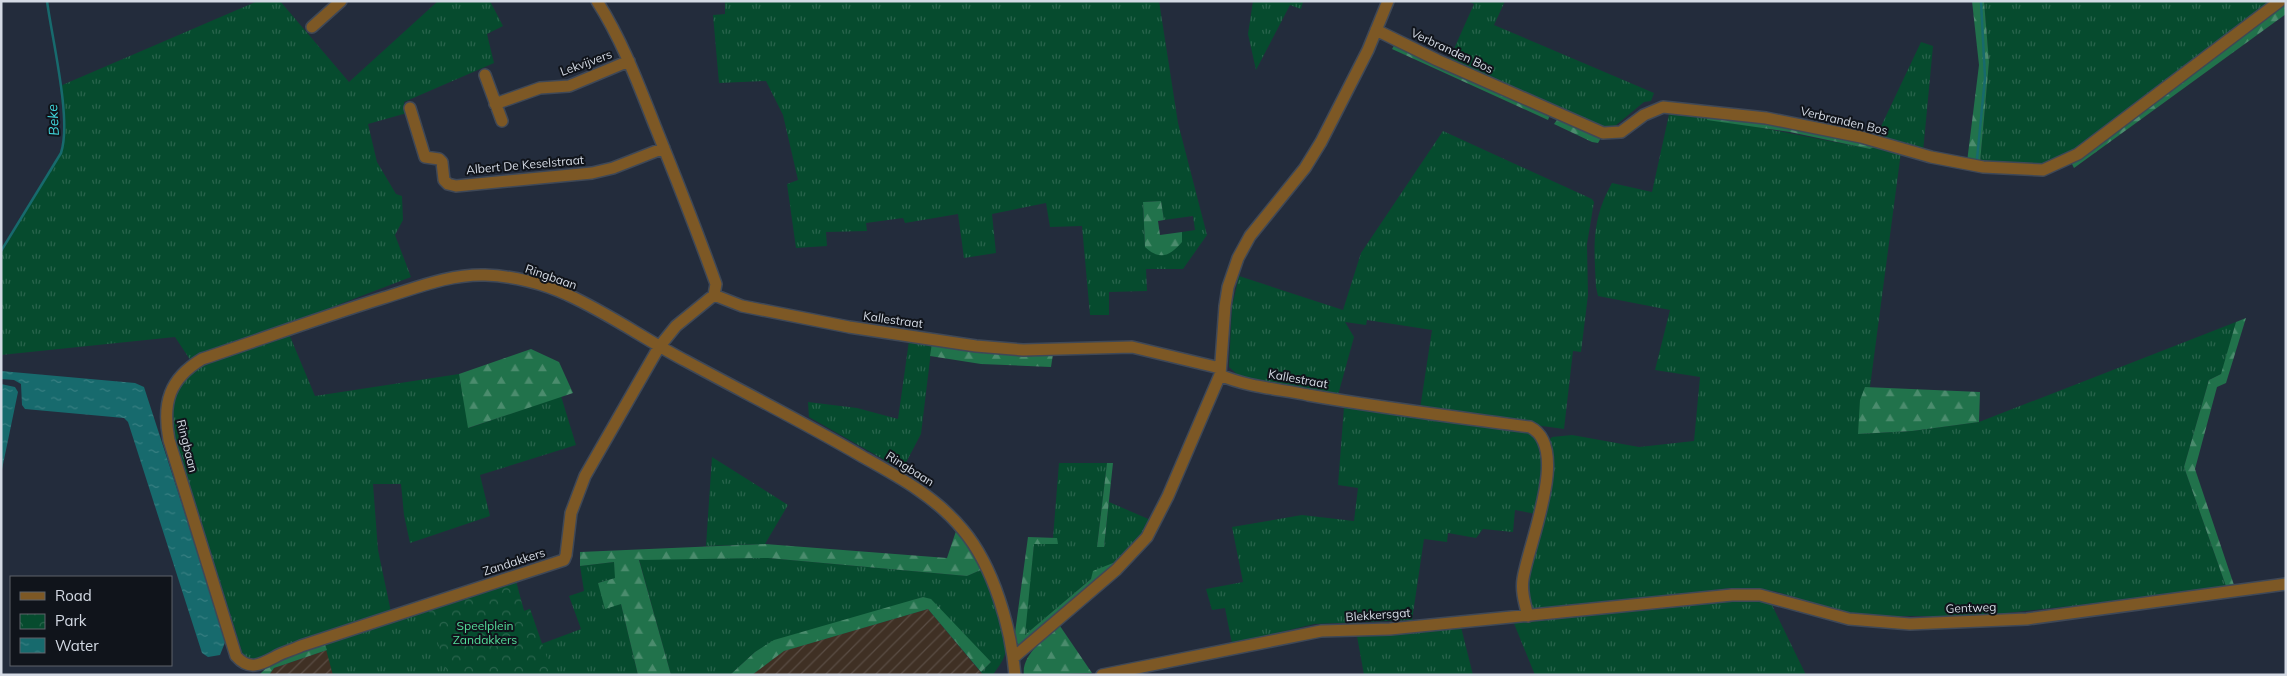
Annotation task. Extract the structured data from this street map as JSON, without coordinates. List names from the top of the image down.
{
  "streets": {
    "street": [
      "Verbranden Bos",
      "Lekvijvers",
      "Albert De Keselstraat",
      "Ringbaan",
      "Kallestraat",
      "Zandakkers",
      "Gentweg",
      "Blekkersgat"
    ]
  },
  "crossings": [
    ["Ringbaan", "Zandakkers"],
    ["Kallestraat", "Blekkersgat"],
    ["Gentweg", "Blekkersgat"]
  ],
  "water": ["Beke"],
  "parks": ["Speelplein Zandakkers"],
  "legend": ["Road", "Park", "Water"]
}
